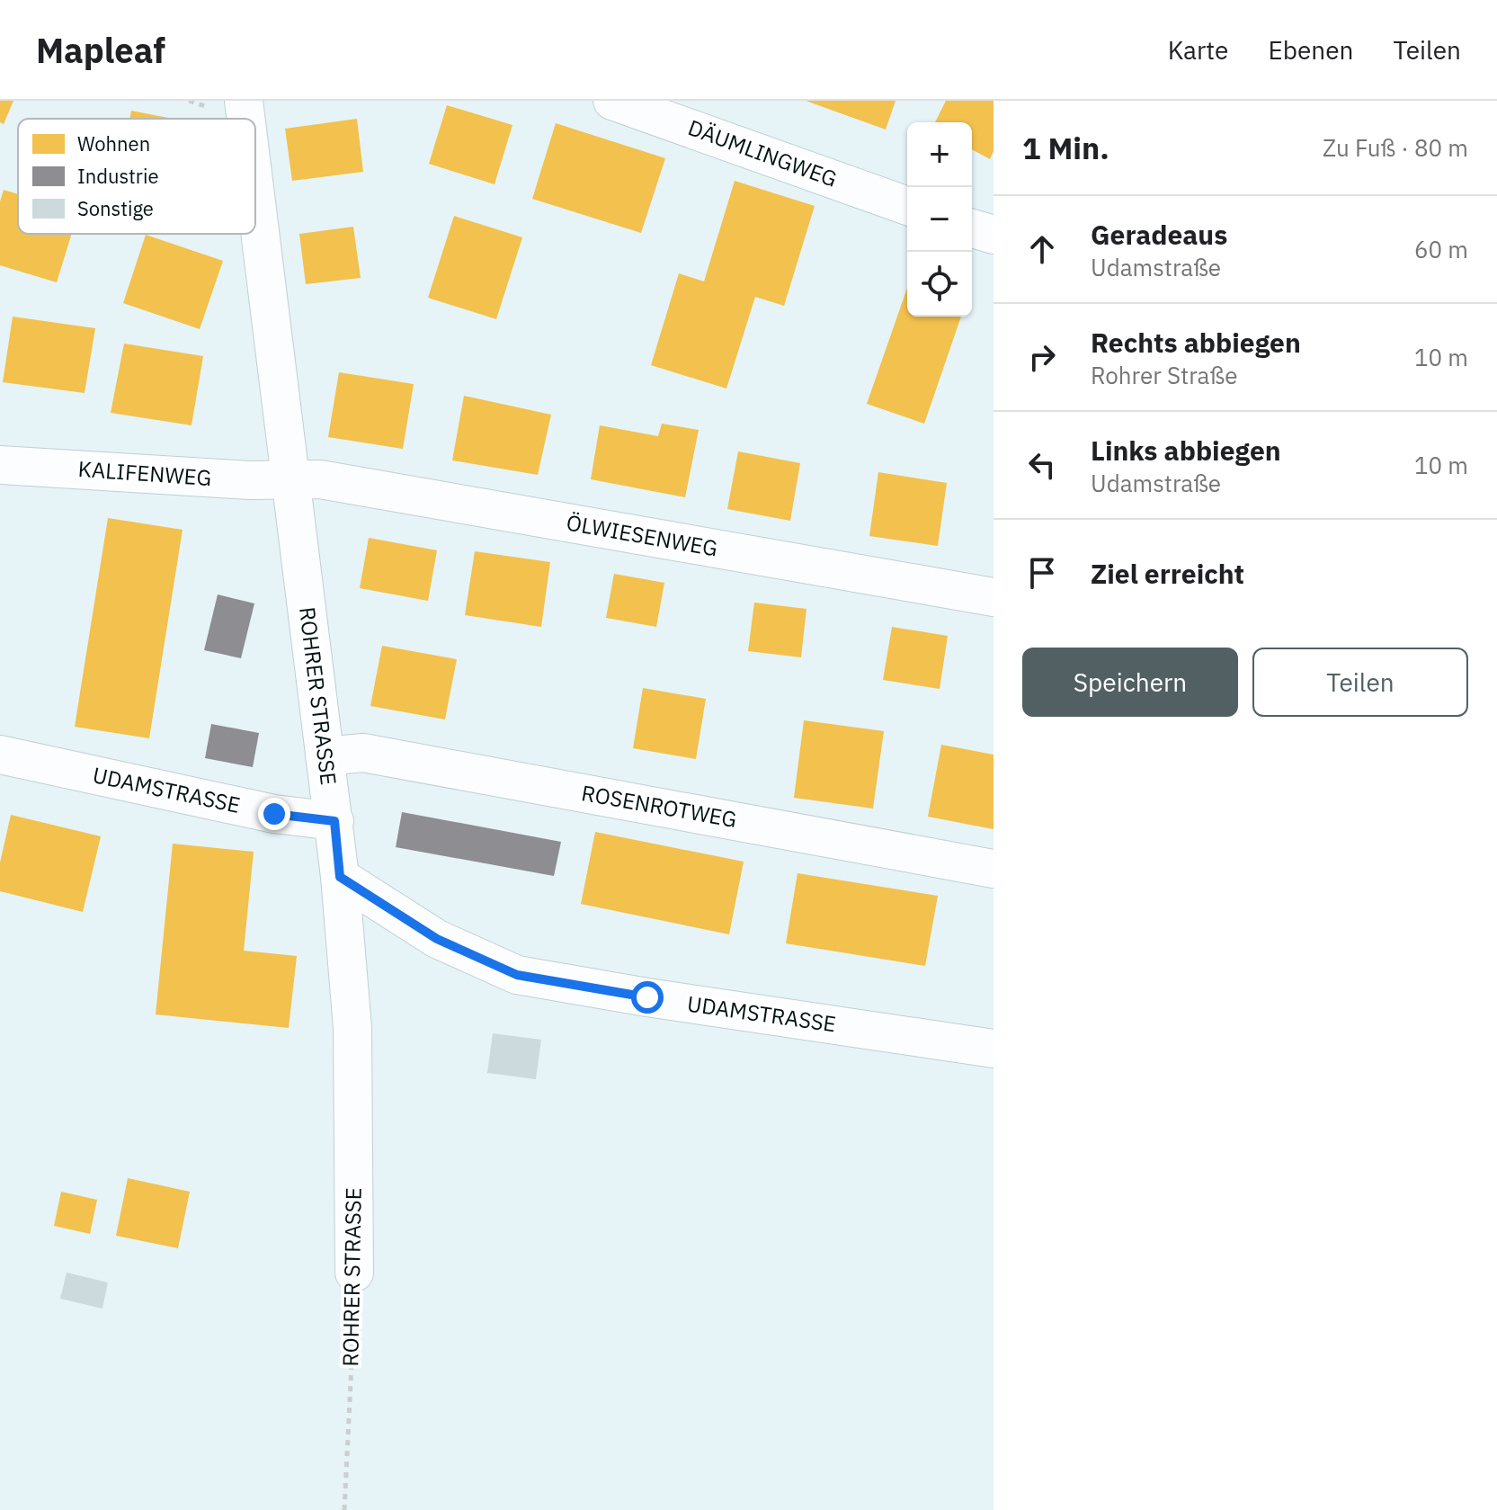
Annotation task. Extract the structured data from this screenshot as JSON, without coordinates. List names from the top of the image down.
{
  "streets": {
    "street": [
      "DÄUMLINGWEG",
      "KALIFENWEG",
      "ÖLWIESENWEG",
      "ROHRER STRASSE",
      "UDAMSTRASSE",
      "ROSENROTWEG"
    ]
  },
  "crossings": [
    ["KALIFENWEG", "ÖLWIESENWEG"],
    ["KALIFENWEG", "ROHRER STRASSE"],
    ["ÖLWIESENWEG", "ROHRER STRASSE"],
    ["ROHRER STRASSE", "UDAMSTRASSE"],
    ["ROHRER STRASSE", "ROSENROTWEG"]
  ],
  "legend": ["Wohnen", "Industrie", "Sonstige"],
  "page": {
    "header": "Mapleaf",
    "nav": ["Karte", "Ebenen", "Teilen"],
    "heading": ["1 Min.", "Zu Fuß · 80 m"],
    "map_buttons": ["+", "−"],
    "list": [
      ["Geradeaus", "Udamstraße", "60 m"],
      ["Rechts abbiegen", "Rohrer Straße", "10 m"],
      ["Links abbiegen", "Udamstraße", "10 m"],
      "Ziel erreicht"
    ],
    "buttons": ["Speichern", "Teilen"]
  }
}
